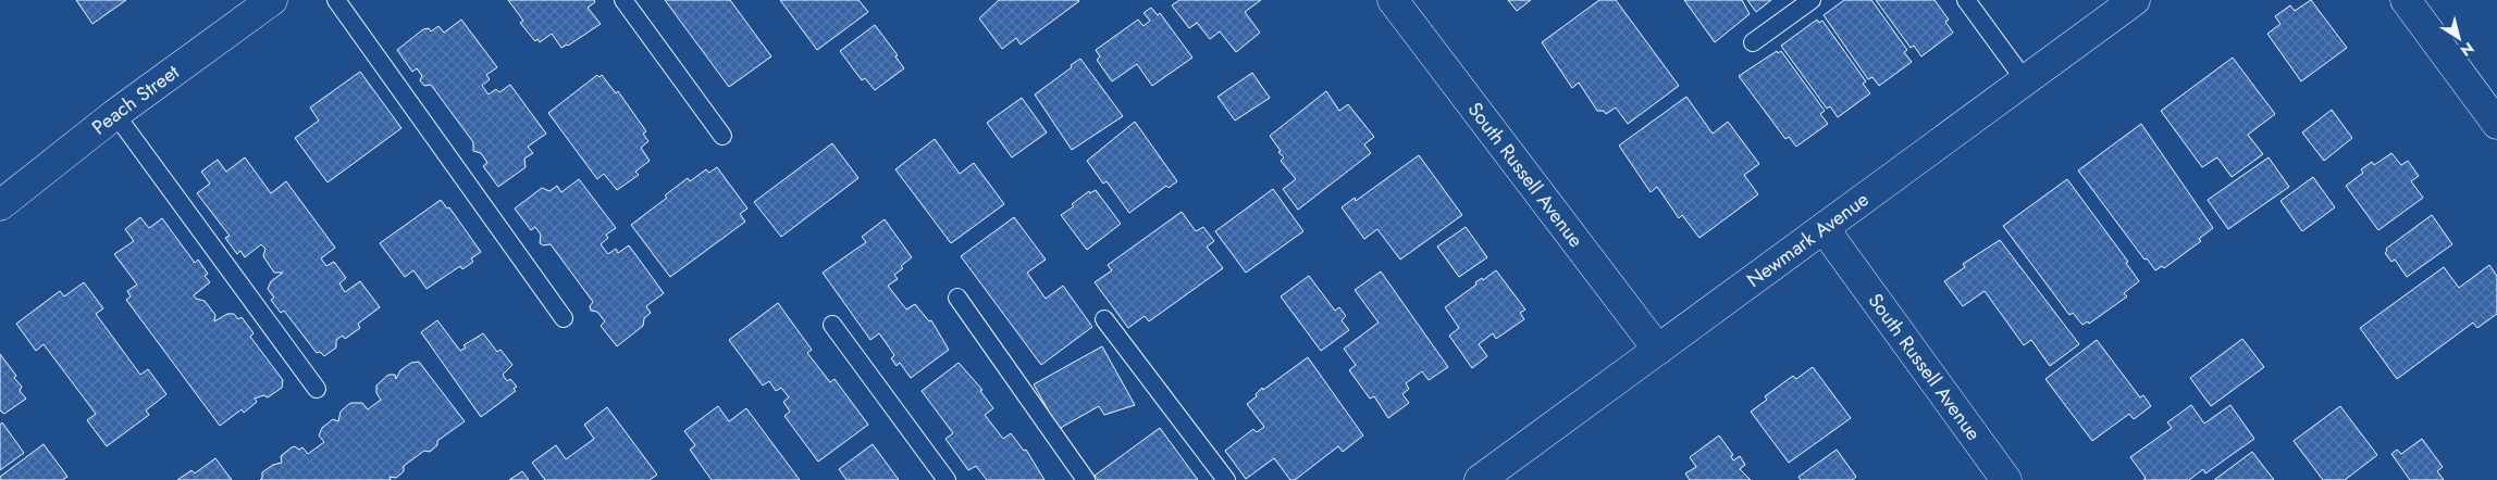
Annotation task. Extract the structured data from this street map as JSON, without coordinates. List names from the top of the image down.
{
  "streets": {
    "street": ["Peach Street", "South Russell Avenue", "Newmark Avenue"]
  },
  "crossings": [
    ["South Russell Avenue", "Newmark Avenue"]
  ],
  "north": "bottom right"
}
